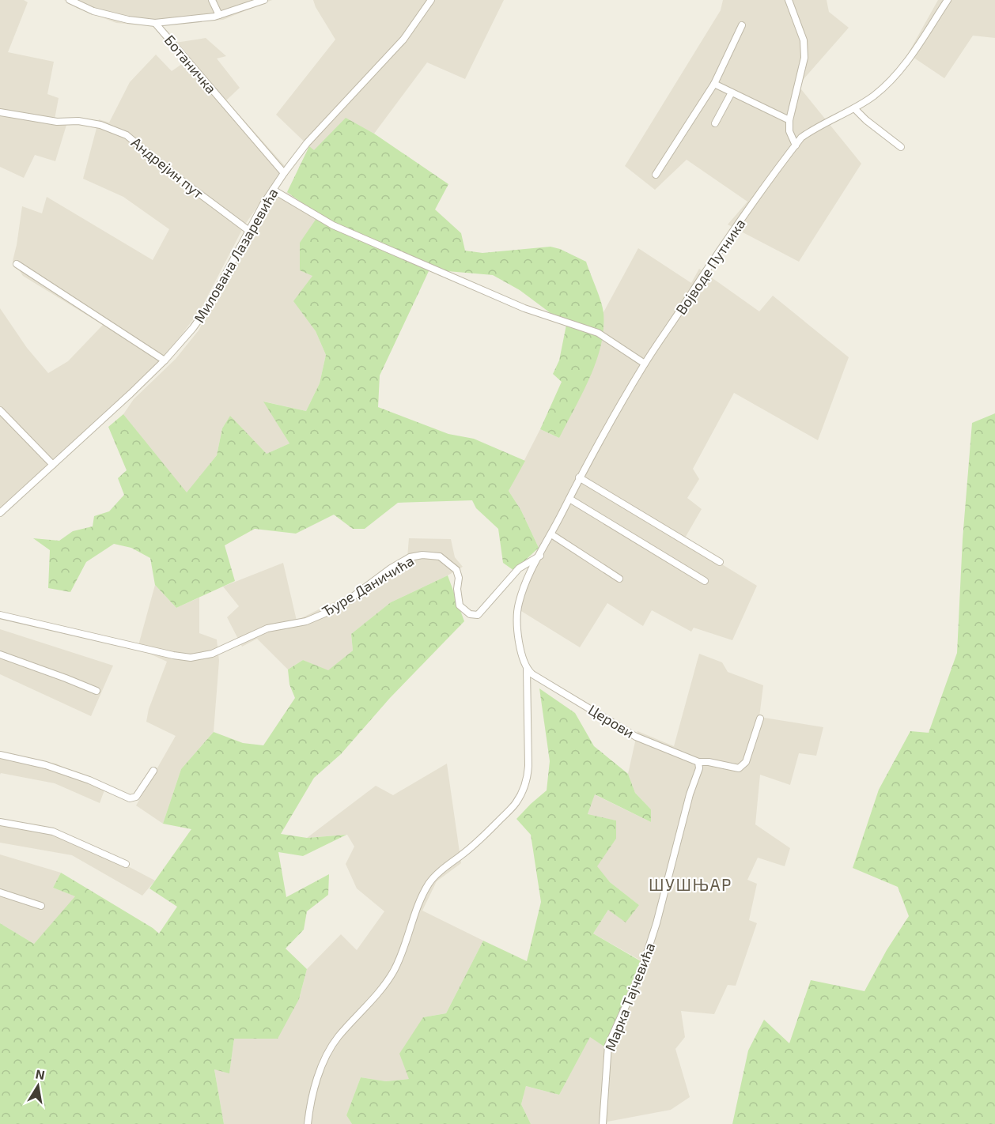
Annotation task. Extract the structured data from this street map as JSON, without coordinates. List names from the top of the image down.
{
  "streets": {
    "street": [
      "Ботаничка",
      "Андрејин пут",
      "Милована Лазаревића",
      "Војводе Путника",
      "Ђуре Даничића",
      "Церови",
      "Марка Тајчевића"
    ]
  },
  "crossings": [
    ["Ботаничка", "Милована Лазаревића"],
    ["Андрејин пут", "Милована Лазаревића"],
    ["Војводе Путника", "Ђуре Даничића"],
    ["Војводе Путника", "Церови"],
    ["Церови", "Марка Тајчевића"]
  ],
  "districts": ["ШУШЊАР"],
  "north": "top"
}
